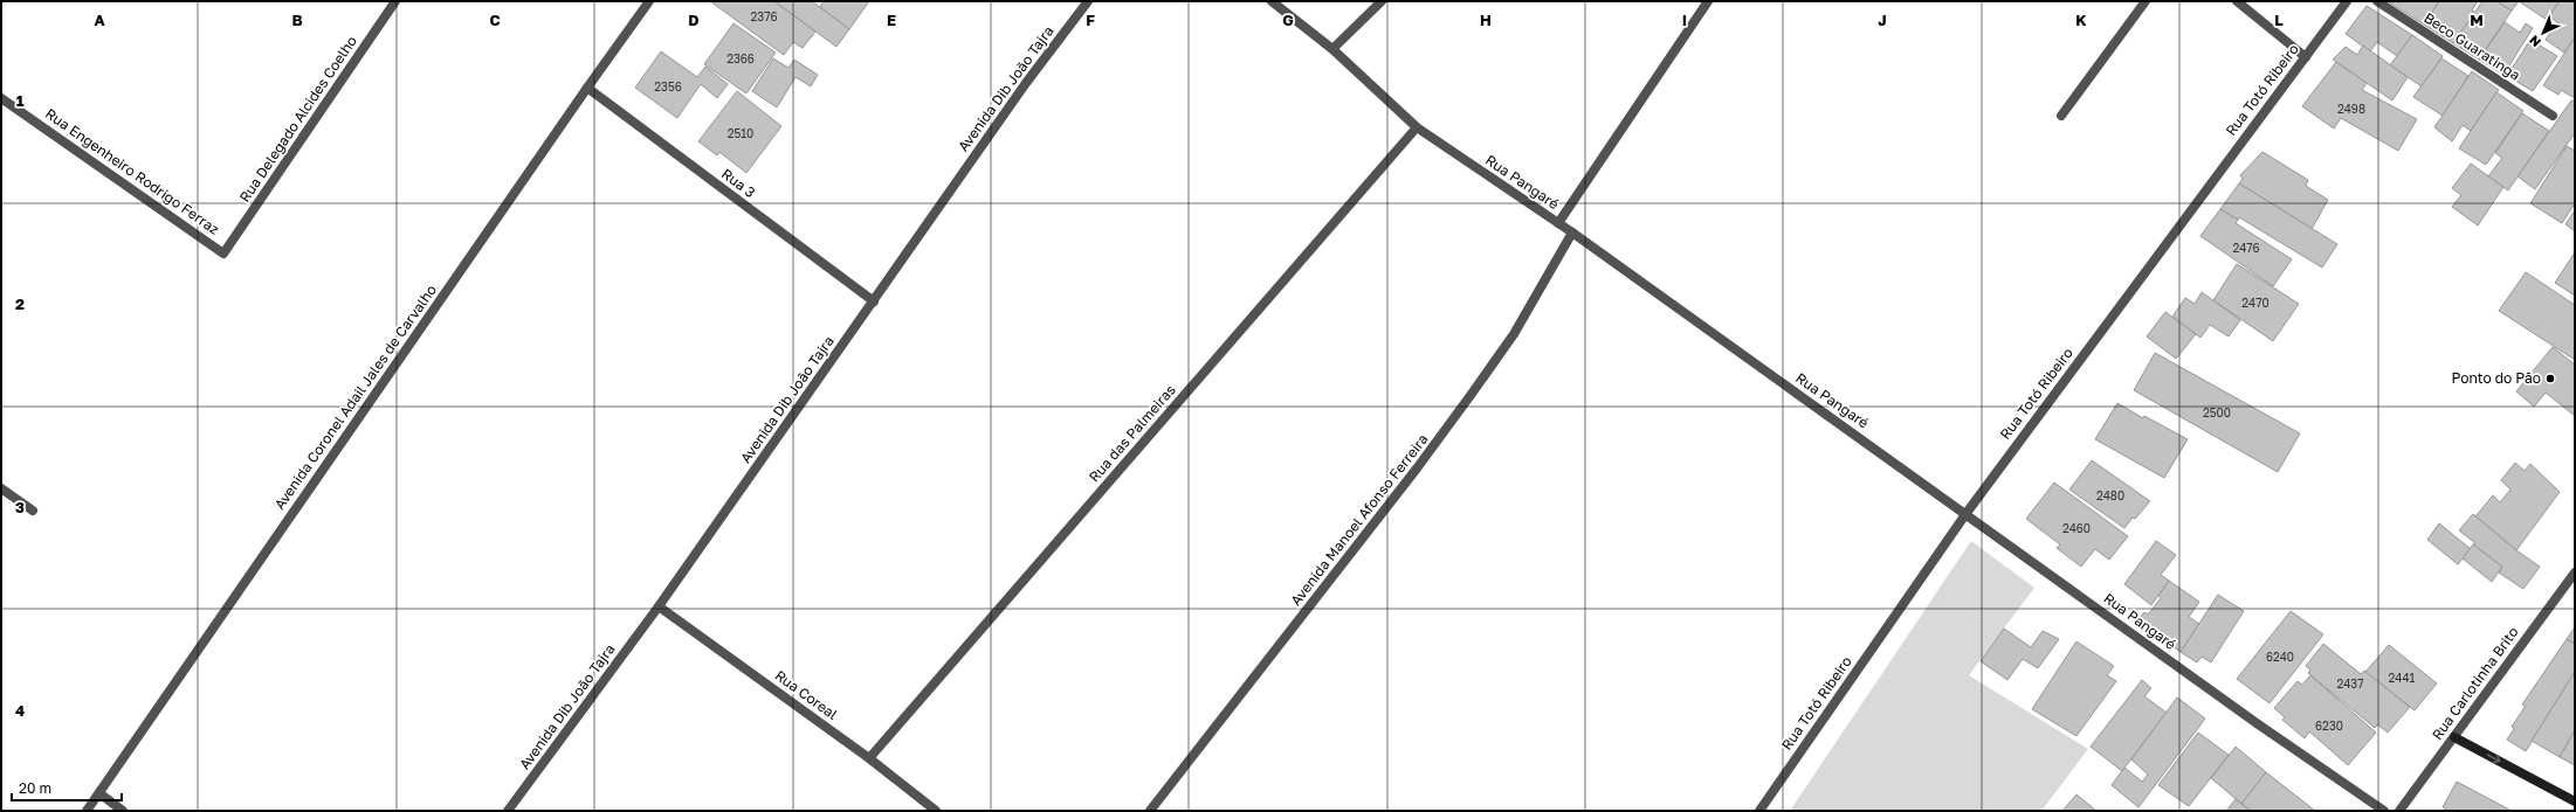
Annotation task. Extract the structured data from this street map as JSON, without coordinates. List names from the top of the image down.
{
  "streets": {
    "street": [
      "Beco Guaratinga",
      "Avenida Dib João Tajra",
      "Rua Totó Ribeiro",
      "Rua Delegado Alcides Coelho",
      "Rua Engenheiro Rodrigo Ferraz",
      "Rua Pangaré",
      "Rua 3",
      "Avenida Coronel Adail Jales de Carvalho",
      "Rua das Palmeiras",
      "Avenida Manoel Afonso Ferreira",
      "Rua Carlotinha Brito",
      "Rua Coreal"
    ]
  },
  "crossings": [
    ["Avenida Dib João Tajra", "Rua 3"],
    ["Avenida Dib João Tajra", "Rua Coreal"],
    ["Rua Totó Ribeiro", "Rua Pangaré"],
    ["Rua Delegado Alcides Coelho", "Rua Engenheiro Rodrigo Ferraz"],
    ["Rua Pangaré", "Rua das Palmeiras"],
    ["Rua Pangaré", "Avenida Manoel Afonso Ferreira"],
    ["Rua 3", "Avenida Coronel Adail Jales de Carvalho"],
    ["Rua das Palmeiras", "Rua Coreal"]
  ],
  "places": ["Ponto do Pão"],
  "house_numbers": [
    "2376",
    "2366",
    "2356",
    "2498",
    "2510",
    "2476",
    "2470",
    "2500",
    "2480",
    "2460",
    "6240",
    "2441",
    "2437",
    "6230"
  ],
  "scale_bar": "20 m",
  "north": "bottom left",
  "grid": {
    "columns": [
      "A",
      "B",
      "C",
      "D",
      "E",
      "F",
      "G",
      "H",
      "I",
      "J",
      "K",
      "L",
      "M"
    ],
    "rows": [
      "1",
      "2",
      "3",
      "4"
    ]
  }
}
